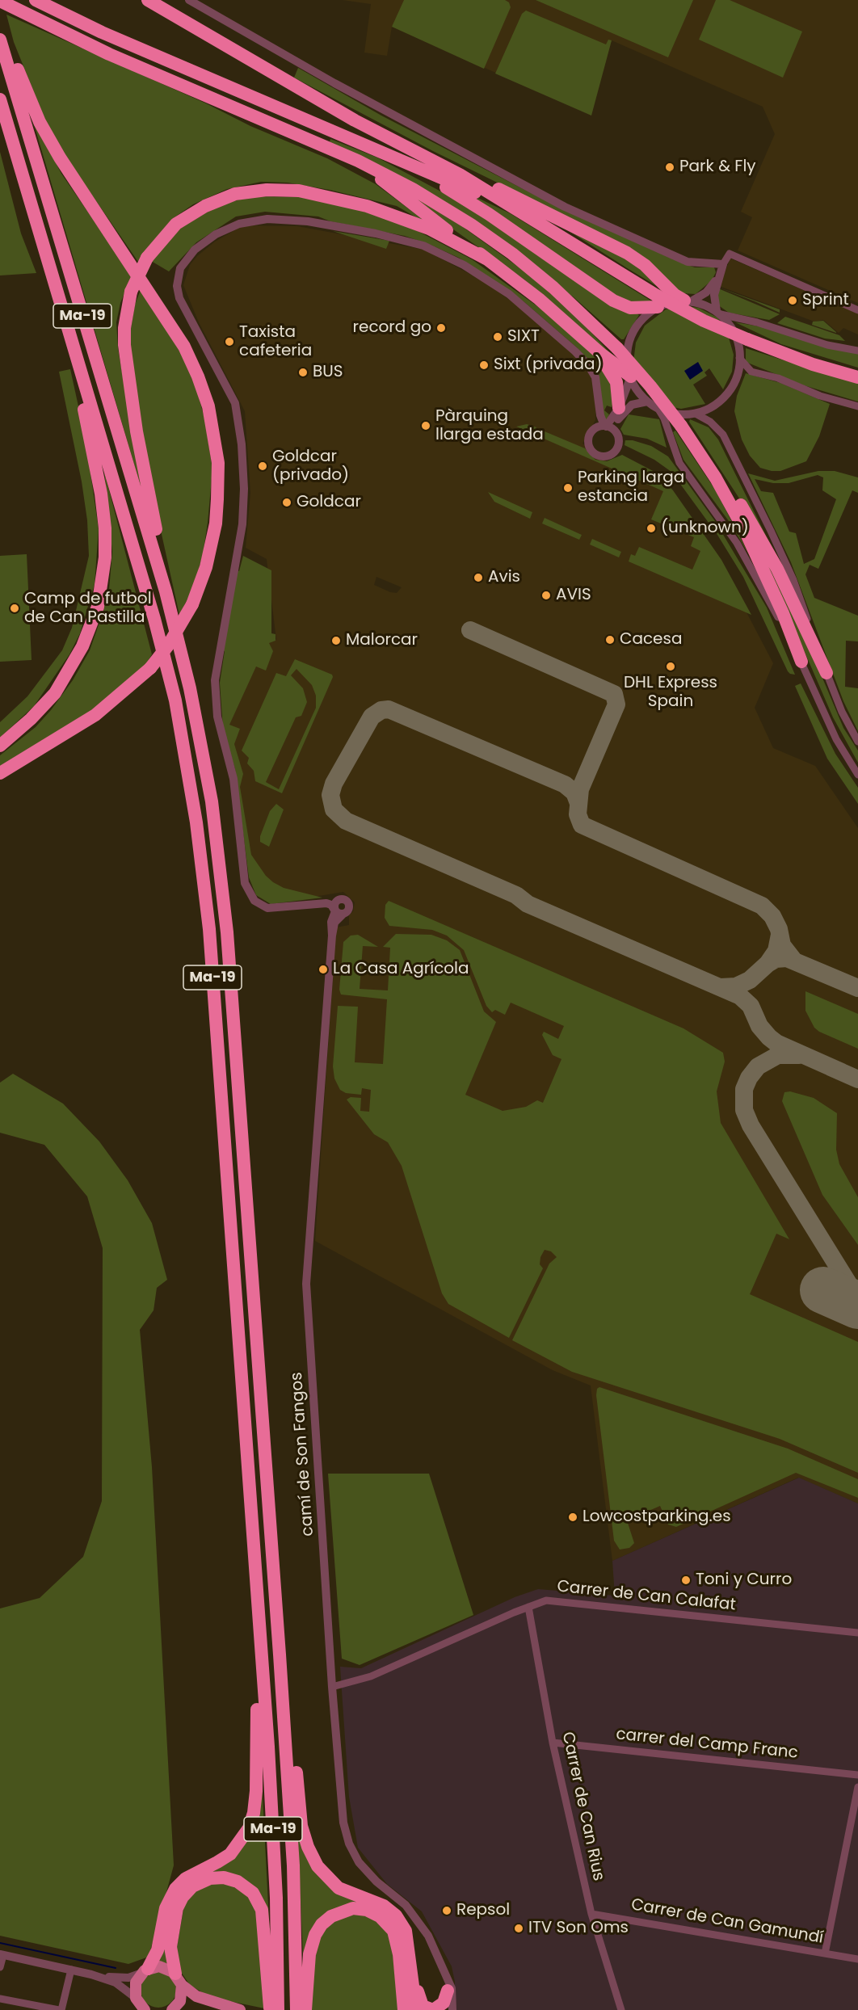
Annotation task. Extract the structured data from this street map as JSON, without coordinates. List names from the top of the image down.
{
  "streets": {
    "highway": ["Ma-19"],
    "street": [
      "camí de Son Fangos",
      "Carrer de Can Calafat",
      "carrer del Camp Franc",
      "Carrer de Can Rius",
      "Carrer de Can Gamundí"
    ]
  },
  "crossings": [
    ["camí de Son Fangos", "Carrer de Can Calafat"],
    ["Carrer de Can Calafat", "Carrer de Can Rius"],
    ["carrer del Camp Franc", "Carrer de Can Rius"],
    ["Carrer de Can Rius", "Carrer de Can Gamundí"]
  ],
  "places": [
    "Park & Fly",
    "Sprint",
    "record go",
    "SIXT",
    "Taxista cafeteria",
    "Sixt (privada)",
    "BUS",
    "Pàrquing llarga estada",
    "Goldcar (privado)",
    "Parking larga estancia",
    "Goldcar",
    "(unknown)",
    "Avis",
    "AVIS",
    "Camp de futbol de Can Pastilla",
    "Cacesa",
    "Malorcar",
    "DHL Express Spain",
    "La Casa Agrícola",
    "Lowcostparking.es",
    "Toni y Curro",
    "Repsol",
    "ITV Son Oms"
  ]
}
